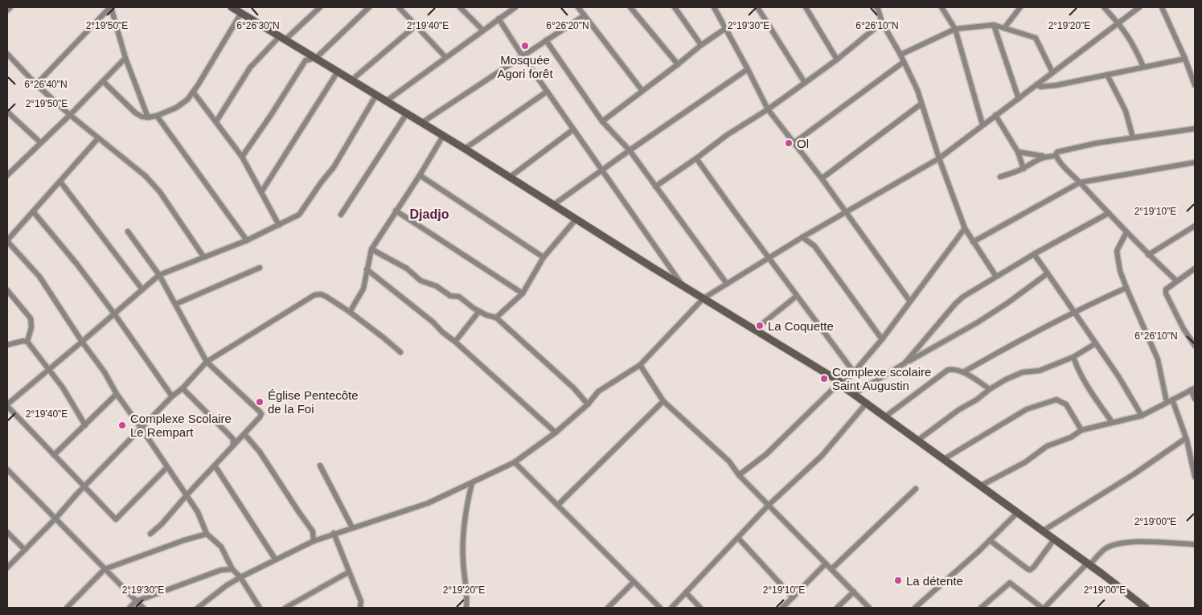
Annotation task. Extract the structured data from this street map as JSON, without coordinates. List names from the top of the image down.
{
  "districts": ["Djadjo"],
  "places": [
    "Mosquée Agori forêt",
    "Ol",
    "La Coquette",
    "Complexe scolaire Saint Augustin",
    "Église Pentecôte de la Foi",
    "Complexe Scolaire Le Rempart",
    "La détente"
  ],
  "coordinates": [
    "2°19'50\"E",
    "2°19'40\"E",
    "2°19'30\"E",
    "2°19'20\"E",
    "6°26'30\"N",
    "6°26'20\"N",
    "6°26'10\"N",
    "6°26'40\"N",
    "2°19'10\"E",
    "2°19'00\"E"
  ]
}
